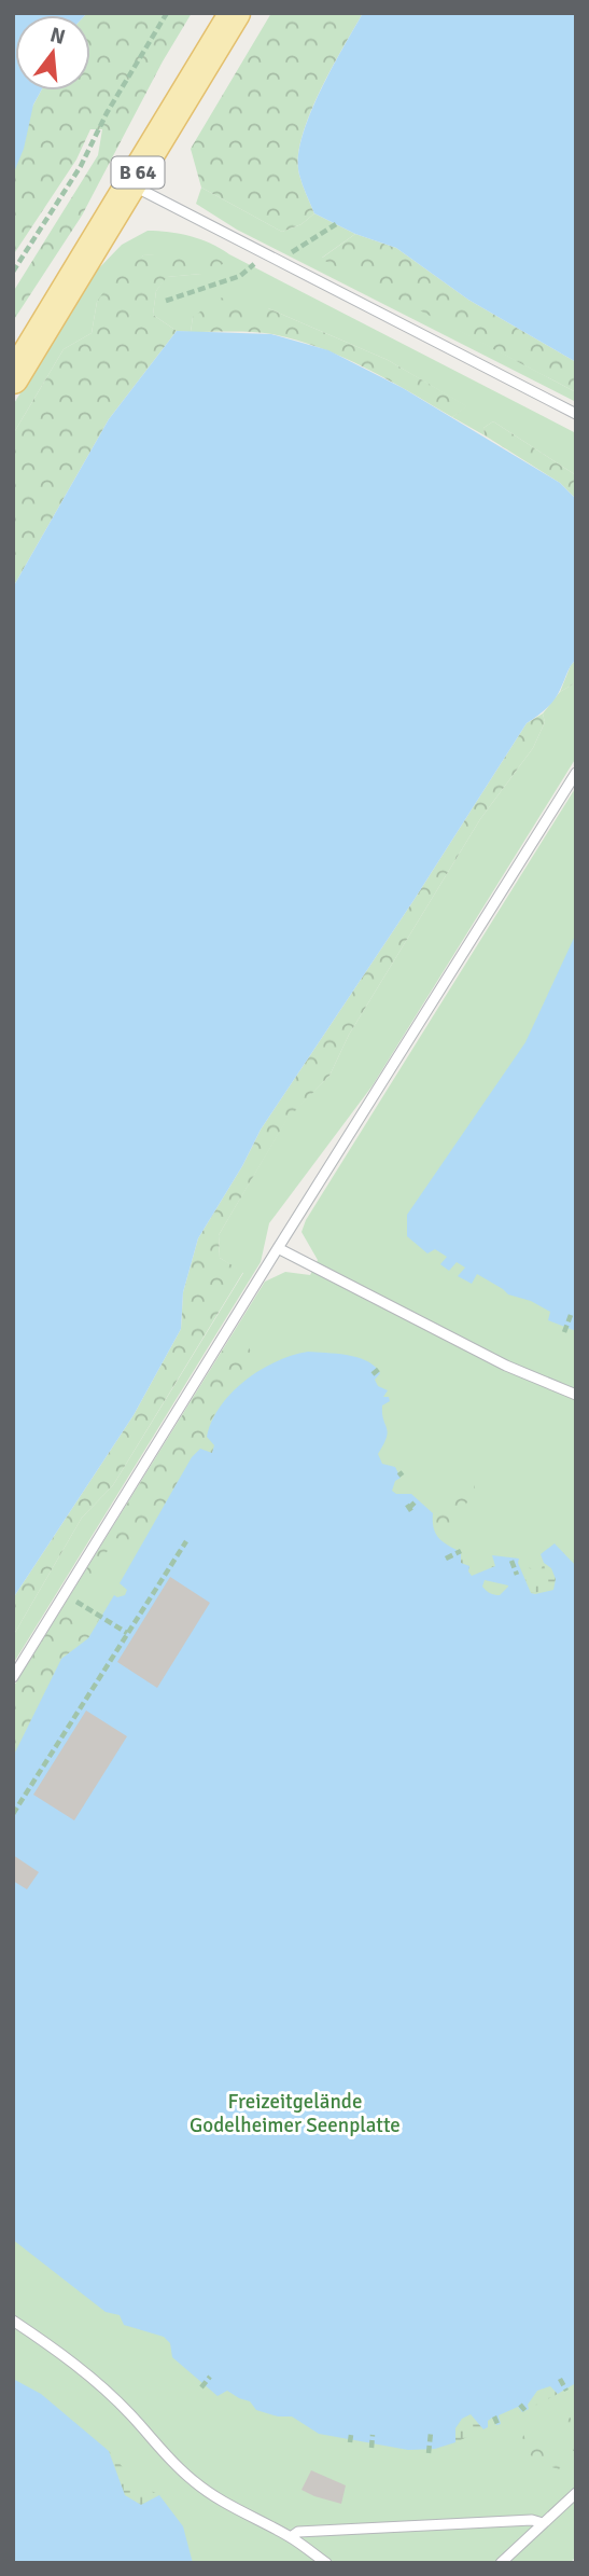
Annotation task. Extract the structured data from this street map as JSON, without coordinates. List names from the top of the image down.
{
  "streets": {
    "main road": ["B 64"]
  },
  "parks": ["Freizeitgelände Godelheimer Seenplatte"],
  "north": "top"
}
